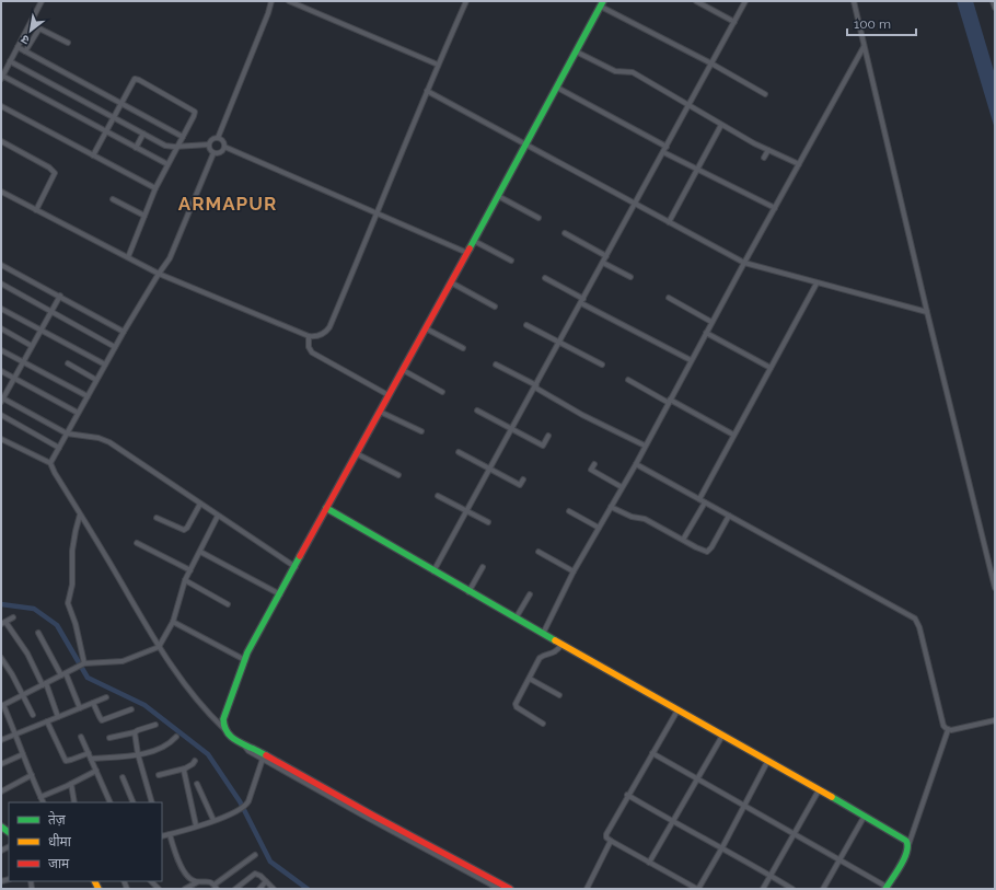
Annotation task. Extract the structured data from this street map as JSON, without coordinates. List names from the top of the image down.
{
  "districts": ["ARMAPUR"],
  "legend": ["तेज़", "धीमा", "जाम"],
  "scale_bar": "100 m",
  "north": "bottom left"
}
